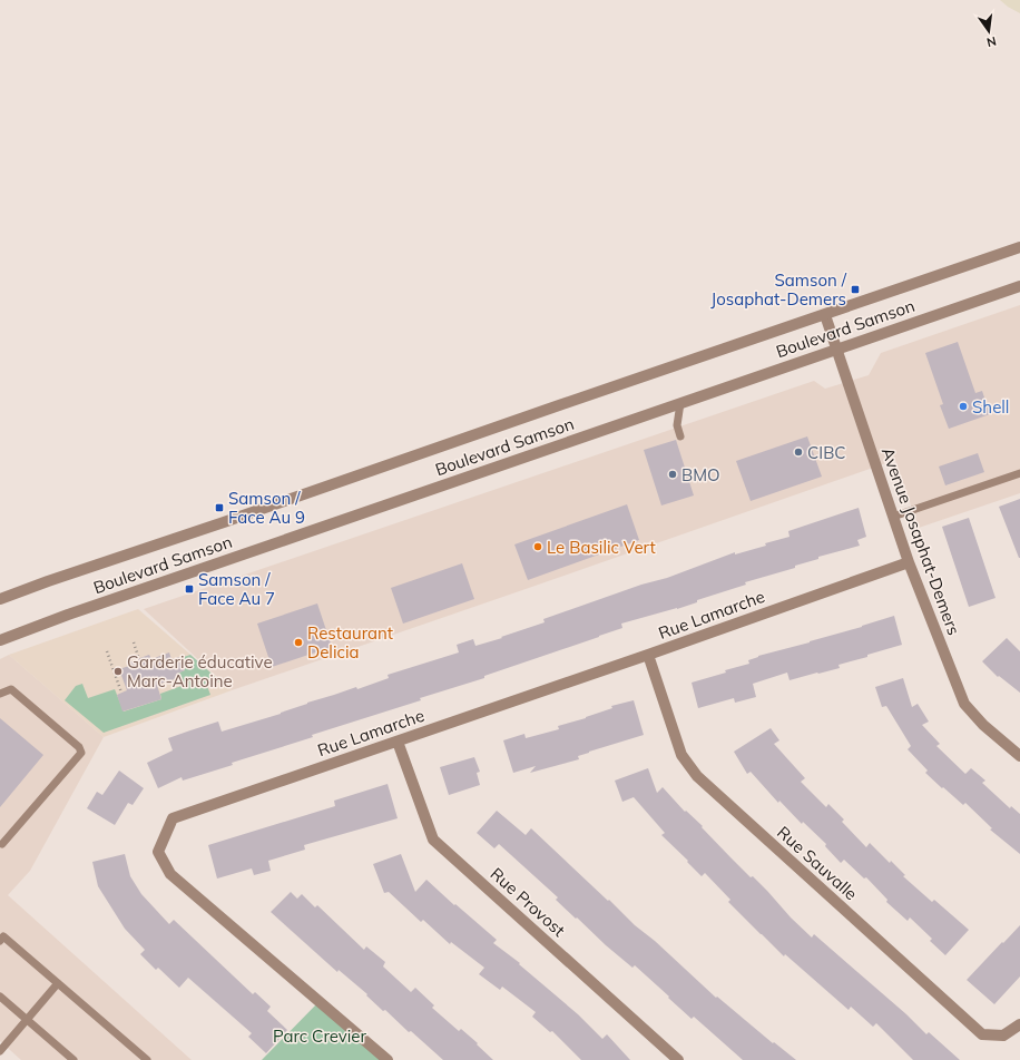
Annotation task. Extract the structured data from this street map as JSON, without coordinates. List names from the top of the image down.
{
  "streets": {
    "street": [
      "Boulevard Samson",
      "Avenue Josaphat-Demers",
      "Rue Lamarche",
      "Rue Sauvalle",
      "Rue Provost"
    ]
  },
  "crossings": [
    ["Boulevard Samson", "Avenue Josaphat-Demers"],
    ["Avenue Josaphat-Demers", "Rue Lamarche"],
    ["Rue Lamarche", "Rue Sauvalle"],
    ["Rue Lamarche", "Rue Provost"]
  ],
  "parks": ["Parc Crevier"],
  "places": {
    "transit": ["Samson / Josaphat-Demers", "Samson / Face Au 9", "Samson / Face Au 7"],
    "other": [
      "Shell",
      "CIBC",
      "BMO",
      "Le Basilic Vert",
      "Restaurant Delicia",
      "Garderie éducative Marc-Antoine"
    ]
  },
  "north": "bottom"
}
